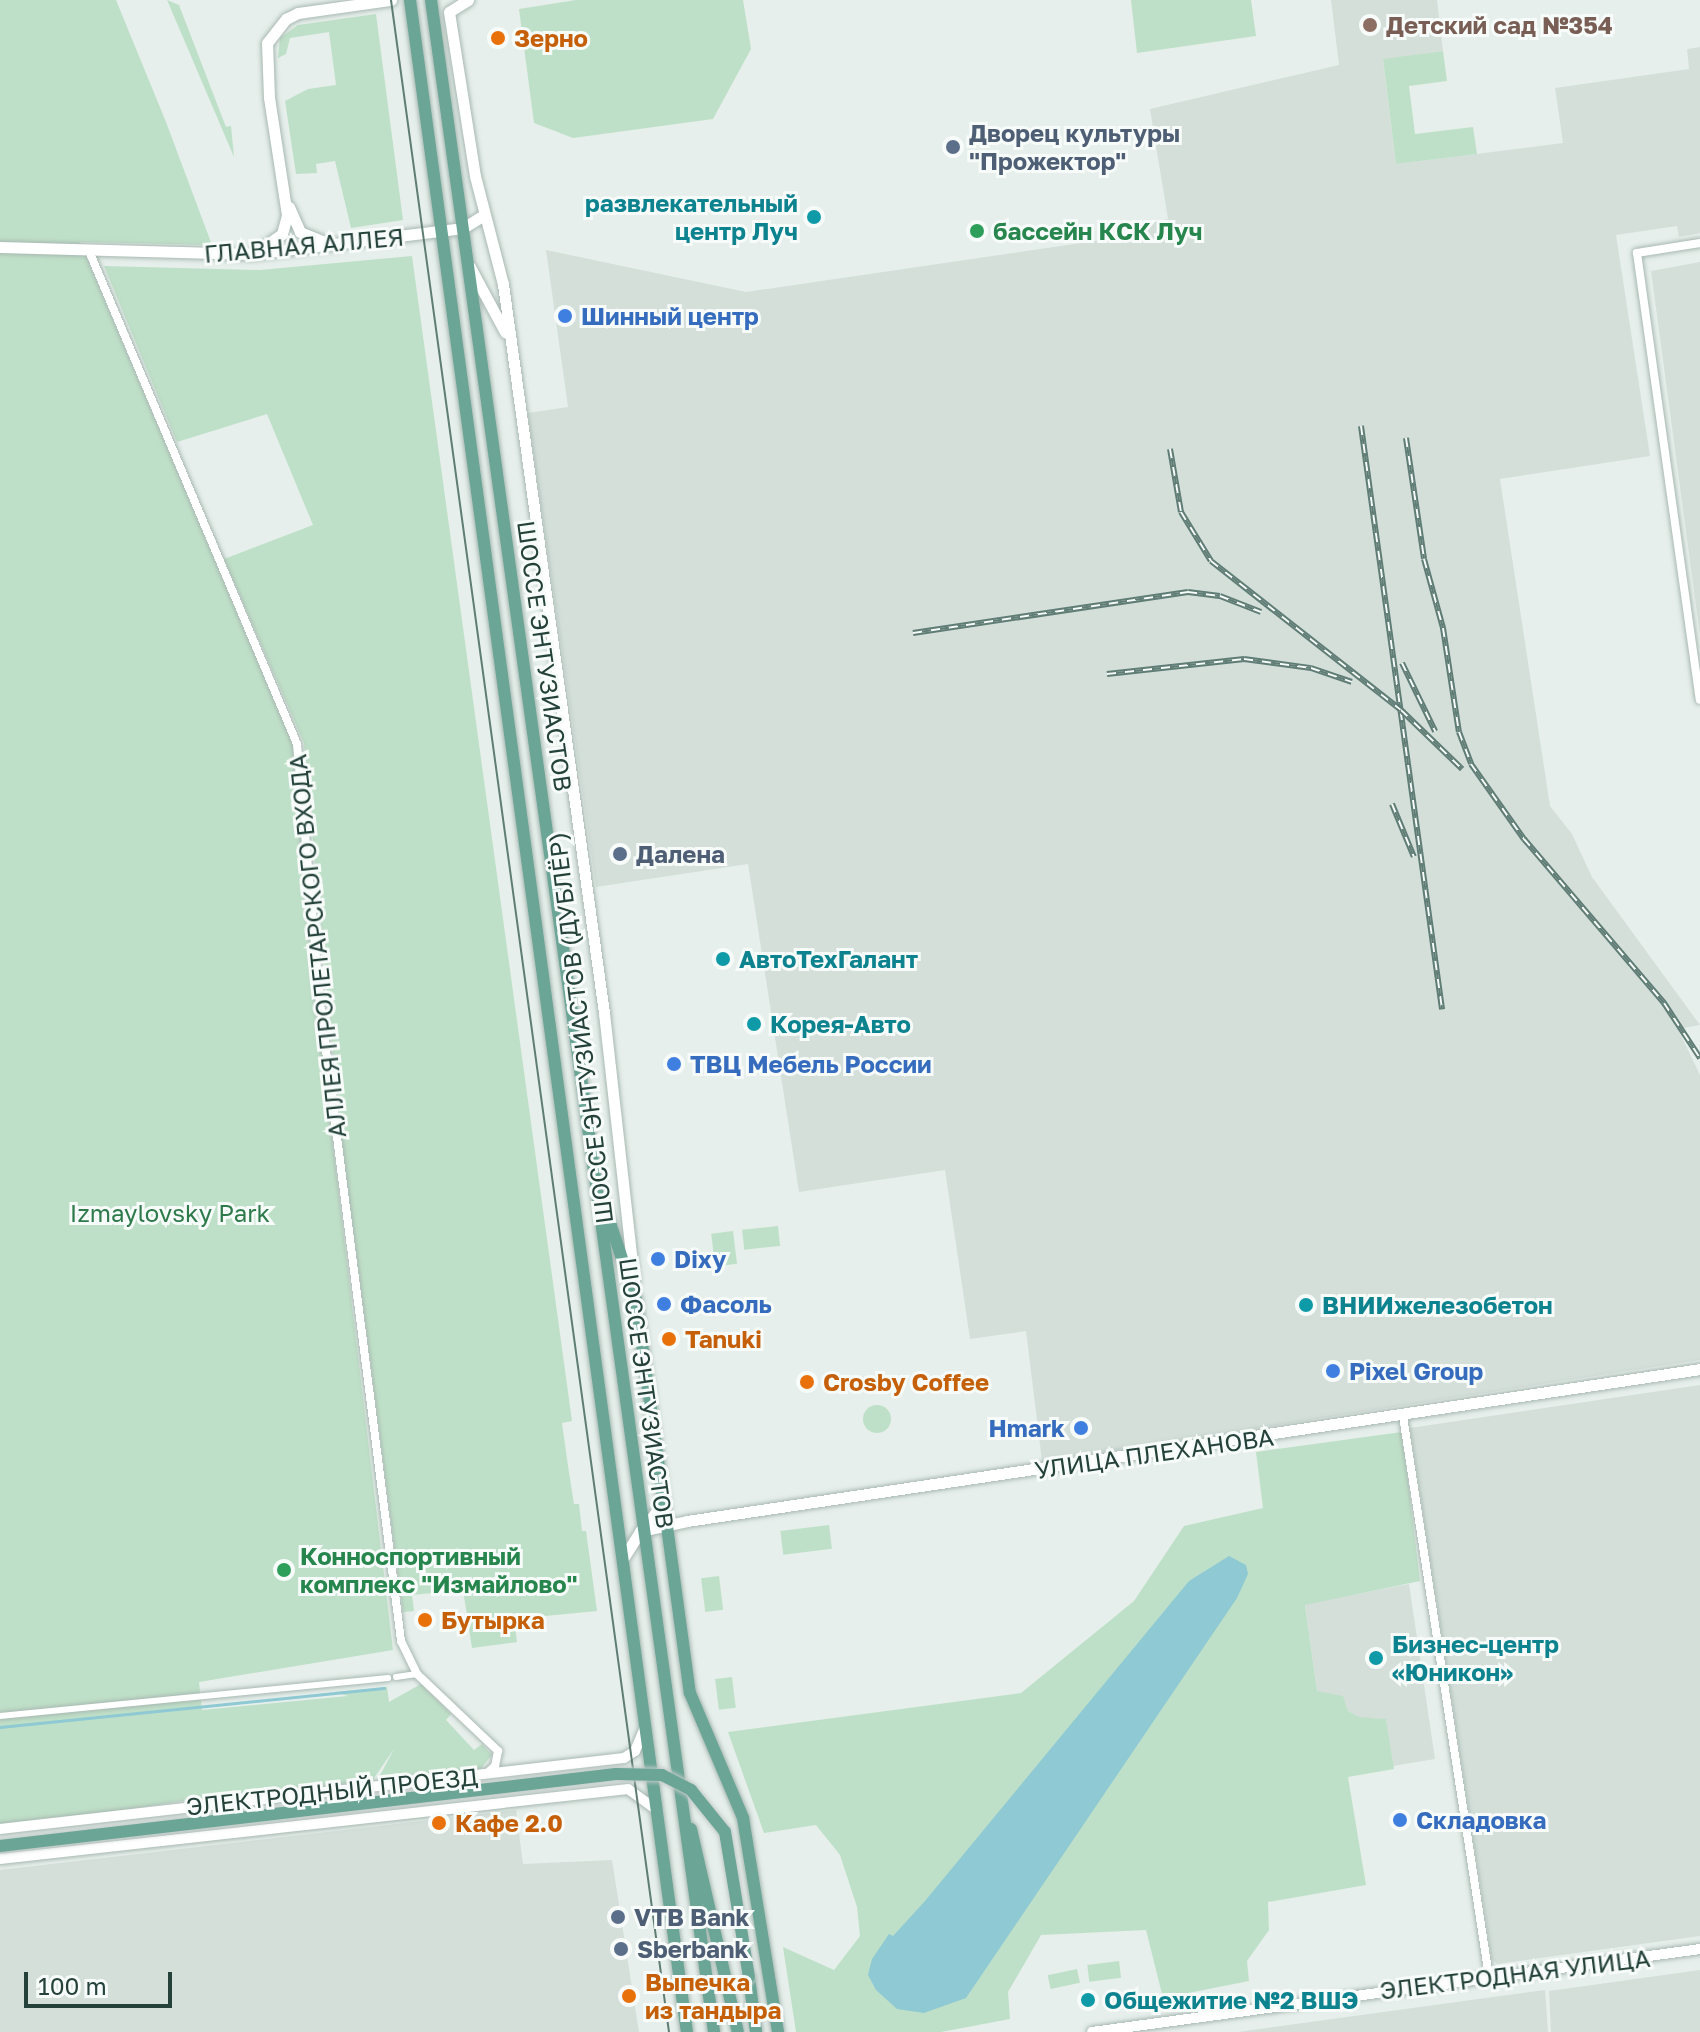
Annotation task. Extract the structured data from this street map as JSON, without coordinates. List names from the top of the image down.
{
  "streets": {
    "main road": [
      "ГЛАВНАЯ АЛЛЕЯ",
      "ШОССЕ ЭНТУЗИАСТОВ",
      "ШОССЕ ЭНТУЗИАСТОВ (ДУБЛЁР)",
      "УЛИЦА ПЛЕХАНОВА"
    ],
    "street": ["АЛЛЕЯ ПРОЛЕТАРСКОГО ВХОДА", "ЭЛЕКТРОДНЫЙ ПРОЕЗД", "ЭЛЕКТРОДНАЯ УЛИЦА"]
  },
  "crossings": [
    ["ГЛАВНАЯ АЛЛЕЯ", "ШОССЕ ЭНТУЗИАСТОВ"],
    ["ГЛАВНАЯ АЛЛЕЯ", "АЛЛЕЯ ПРОЛЕТАРСКОГО ВХОДА"],
    ["ШОССЕ ЭНТУЗИАСТОВ", "УЛИЦА ПЛЕХАНОВА"],
    ["ШОССЕ ЭНТУЗИАСТОВ", "ЭЛЕКТРОДНЫЙ ПРОЕЗД"],
    ["АЛЛЕЯ ПРОЛЕТАРСКОГО ВХОДА", "ЭЛЕКТРОДНЫЙ ПРОЕЗД"],
    ["ШОССЕ ЭНТУЗИАСТОВ (ДУБЛЁР)", "УЛИЦА ПЛЕХАНОВА"]
  ],
  "parks": ["Izmaylovsky Park"],
  "places": [
    "Детский сад №354",
    "Зерно",
    "Дворец культуры \"Прожектор\"",
    "развлекательный центр Луч",
    "бассейн КСК Луч",
    "Шинный центр",
    "Далена",
    "АвтоТехГалант",
    "Корея-Авто",
    "ТВЦ Мебель России",
    "Dixy",
    "Фасоль",
    "ВНИИжелезобетон",
    "Tanuki",
    "Pixel Group",
    "Crosby Coffee",
    "Hmark",
    "Конноспортивный комплекс \"Измайлово\"",
    "Бутырка",
    "Бизнес-центр «Юникон»",
    "Складовка",
    "Кафе 2.0",
    "VTB Bank",
    "Sberbank",
    "Выпечка из тандыра",
    "Общежитие №2 ВШЭ"
  ],
  "scale_bar": "100 m"
}
